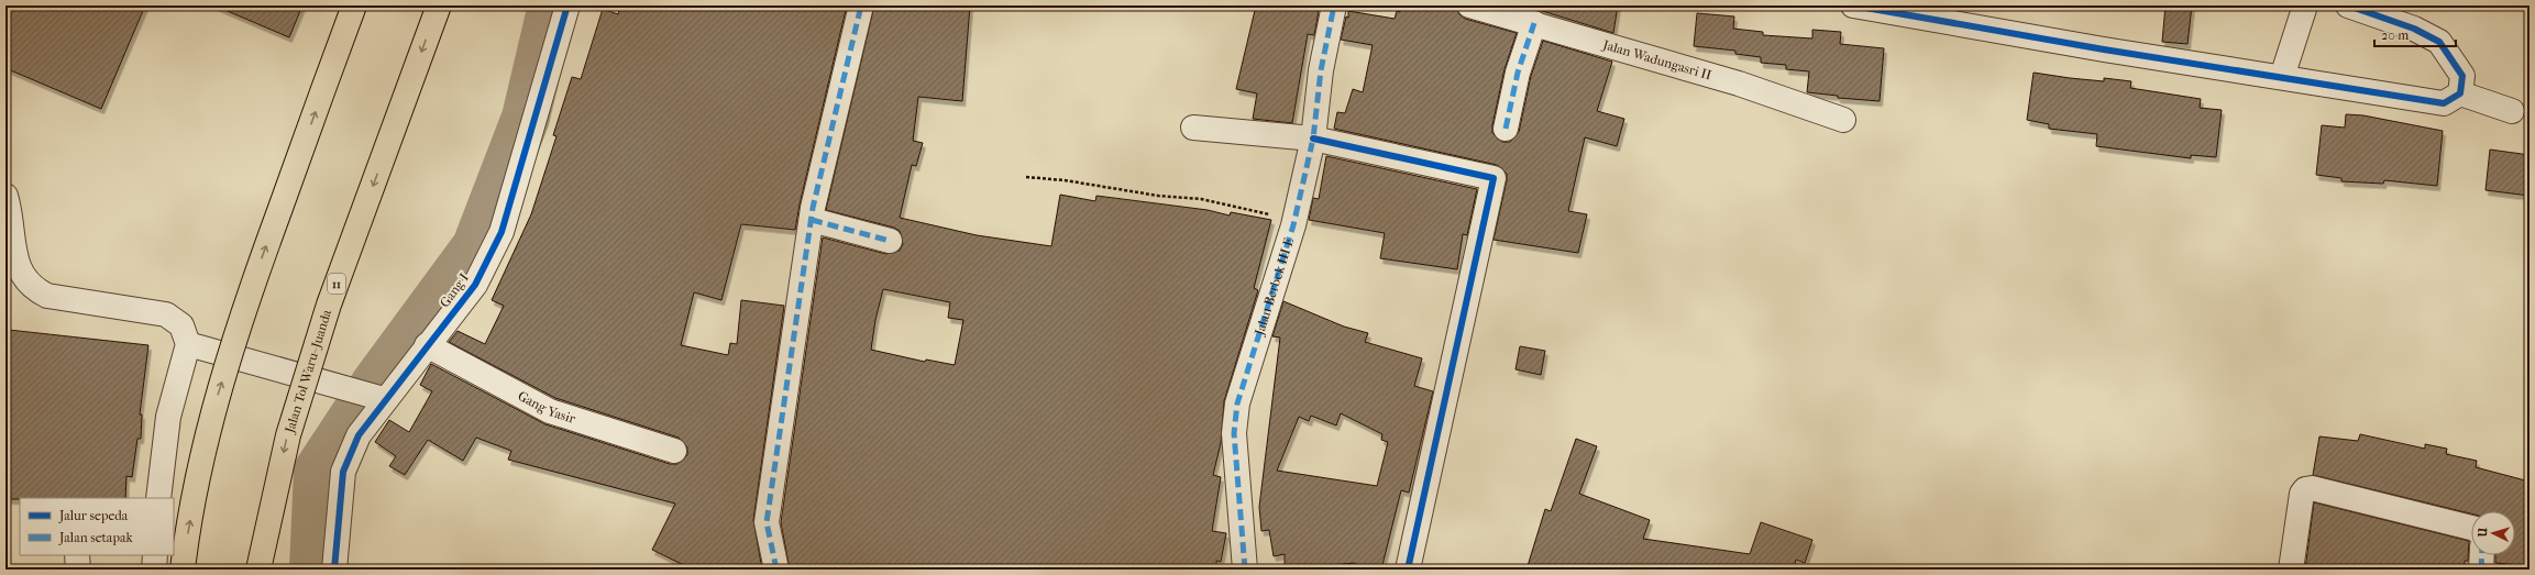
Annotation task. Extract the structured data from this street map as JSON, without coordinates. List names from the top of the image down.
{
  "streets": {
    "highway": ["11", "Jalan Tol Waru–Juanda"],
    "street": [
      "Jalan Wadungasri II",
      "Jalan Berbek III E",
      "Gang I",
      "Gang Yasir"
    ]
  },
  "crossings": [
    ["Gang I", "Gang Yasir"]
  ],
  "legend": ["Jalur sepeda", "Jalan setapak"],
  "scale_bar": "20 m",
  "north": "left"
}
